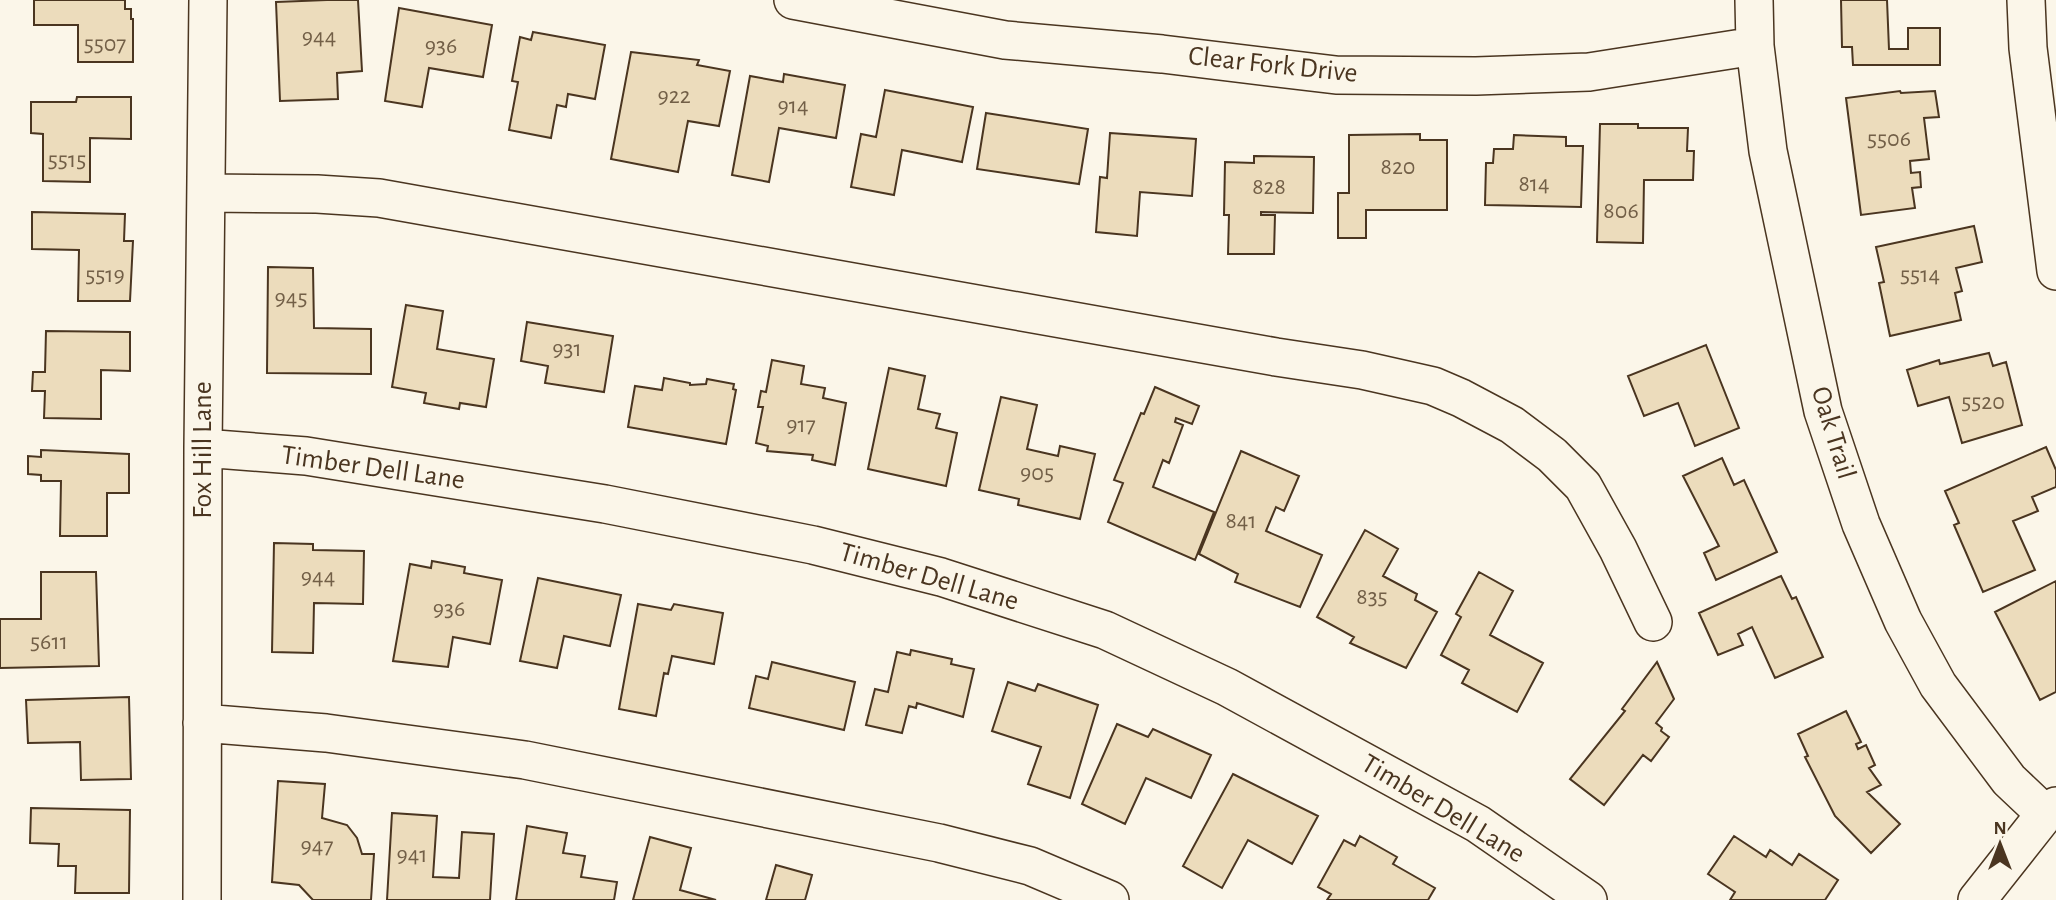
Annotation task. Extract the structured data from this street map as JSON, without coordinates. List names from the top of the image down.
{
  "streets": {
    "street": [
      "Clear Fork Drive",
      "Oak Trail",
      "Fox Hill Lane",
      "Timber Dell Lane"
    ]
  },
  "crossings": [
    ["Clear Fork Drive", "Oak Trail"],
    ["Fox Hill Lane", "Timber Dell Lane"]
  ],
  "house_numbers": [
    "944",
    "5507",
    "936",
    "922",
    "914",
    "5506",
    "5515",
    "820",
    "814",
    "828",
    "806",
    "5519",
    "5514",
    "945",
    "931",
    "5520",
    "917",
    "905",
    "841",
    "944",
    "835",
    "936",
    "5611",
    "947",
    "941"
  ],
  "north": "top"
}
